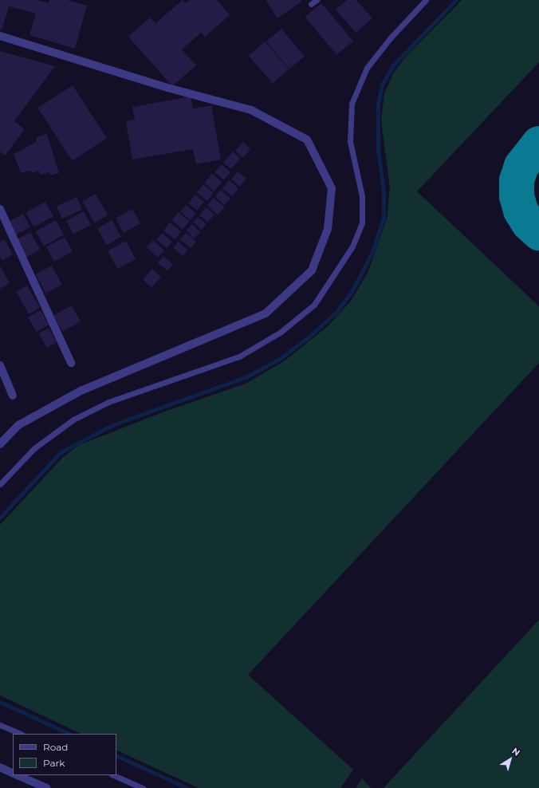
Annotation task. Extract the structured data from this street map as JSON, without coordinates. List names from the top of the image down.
{
  "legend": ["Road", "Park"],
  "north": "top right"
}
